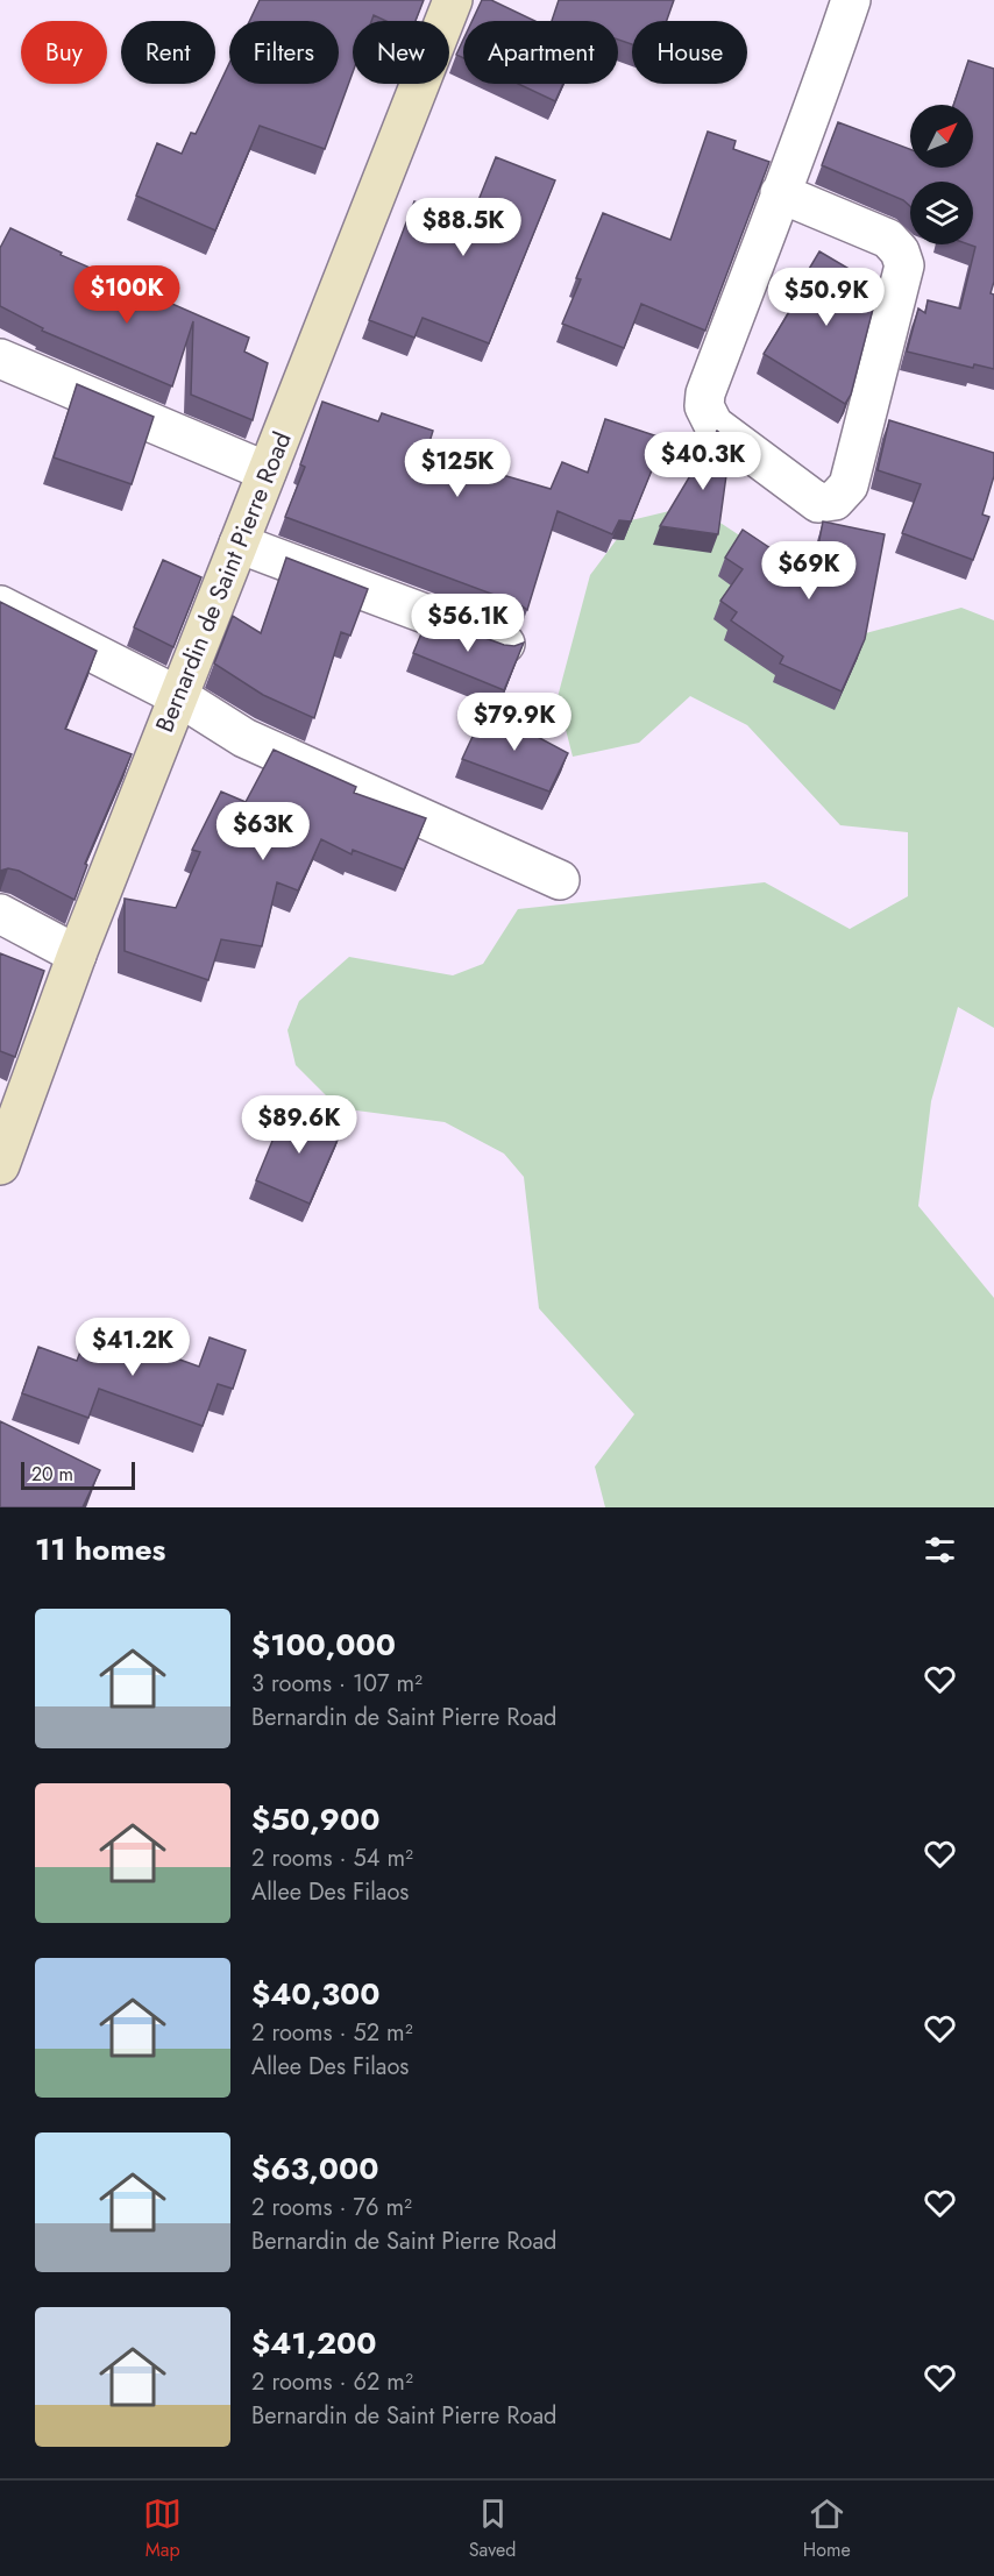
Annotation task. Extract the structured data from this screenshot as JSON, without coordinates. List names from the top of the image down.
{
  "streets": {
    "main road": ["Bernardin de Saint Pierre Road"]
  },
  "scale_bar": "20 m",
  "north": "top right",
  "page": {
    "chip": [
      "Buy",
      "Rent",
      "Filters",
      "New",
      "Apartment",
      "House"
    ],
    "price": [
      "$88.5K",
      "$100K",
      "$50.9K",
      "$40.3K",
      "$125K",
      "$69K",
      "$56.1K",
      "$79.9K",
      "$63K",
      "$89.6K",
      "$41.2K"
    ],
    "scale": "20 m",
    "heading": "11 homes",
    "list": [
      {
        "name": "$100,000",
        "note": "3 rooms · 107 m² · Bernardin de Saint Pierre Road"
      },
      {
        "name": "$50,900",
        "note": "2 rooms · 54 m² · Allee Des Filaos"
      },
      {
        "name": "$40,300",
        "note": "2 rooms · 52 m² · Allee Des Filaos"
      },
      {
        "name": "$63,000",
        "note": "2 rooms · 76 m² · Bernardin de Saint Pierre Road"
      },
      {
        "name": "$41,200",
        "note": "2 rooms · 62 m² · Bernardin de Saint Pierre Road"
      }
    ],
    "tabs": ["Map", "Saved", "Home"]
  }
}
